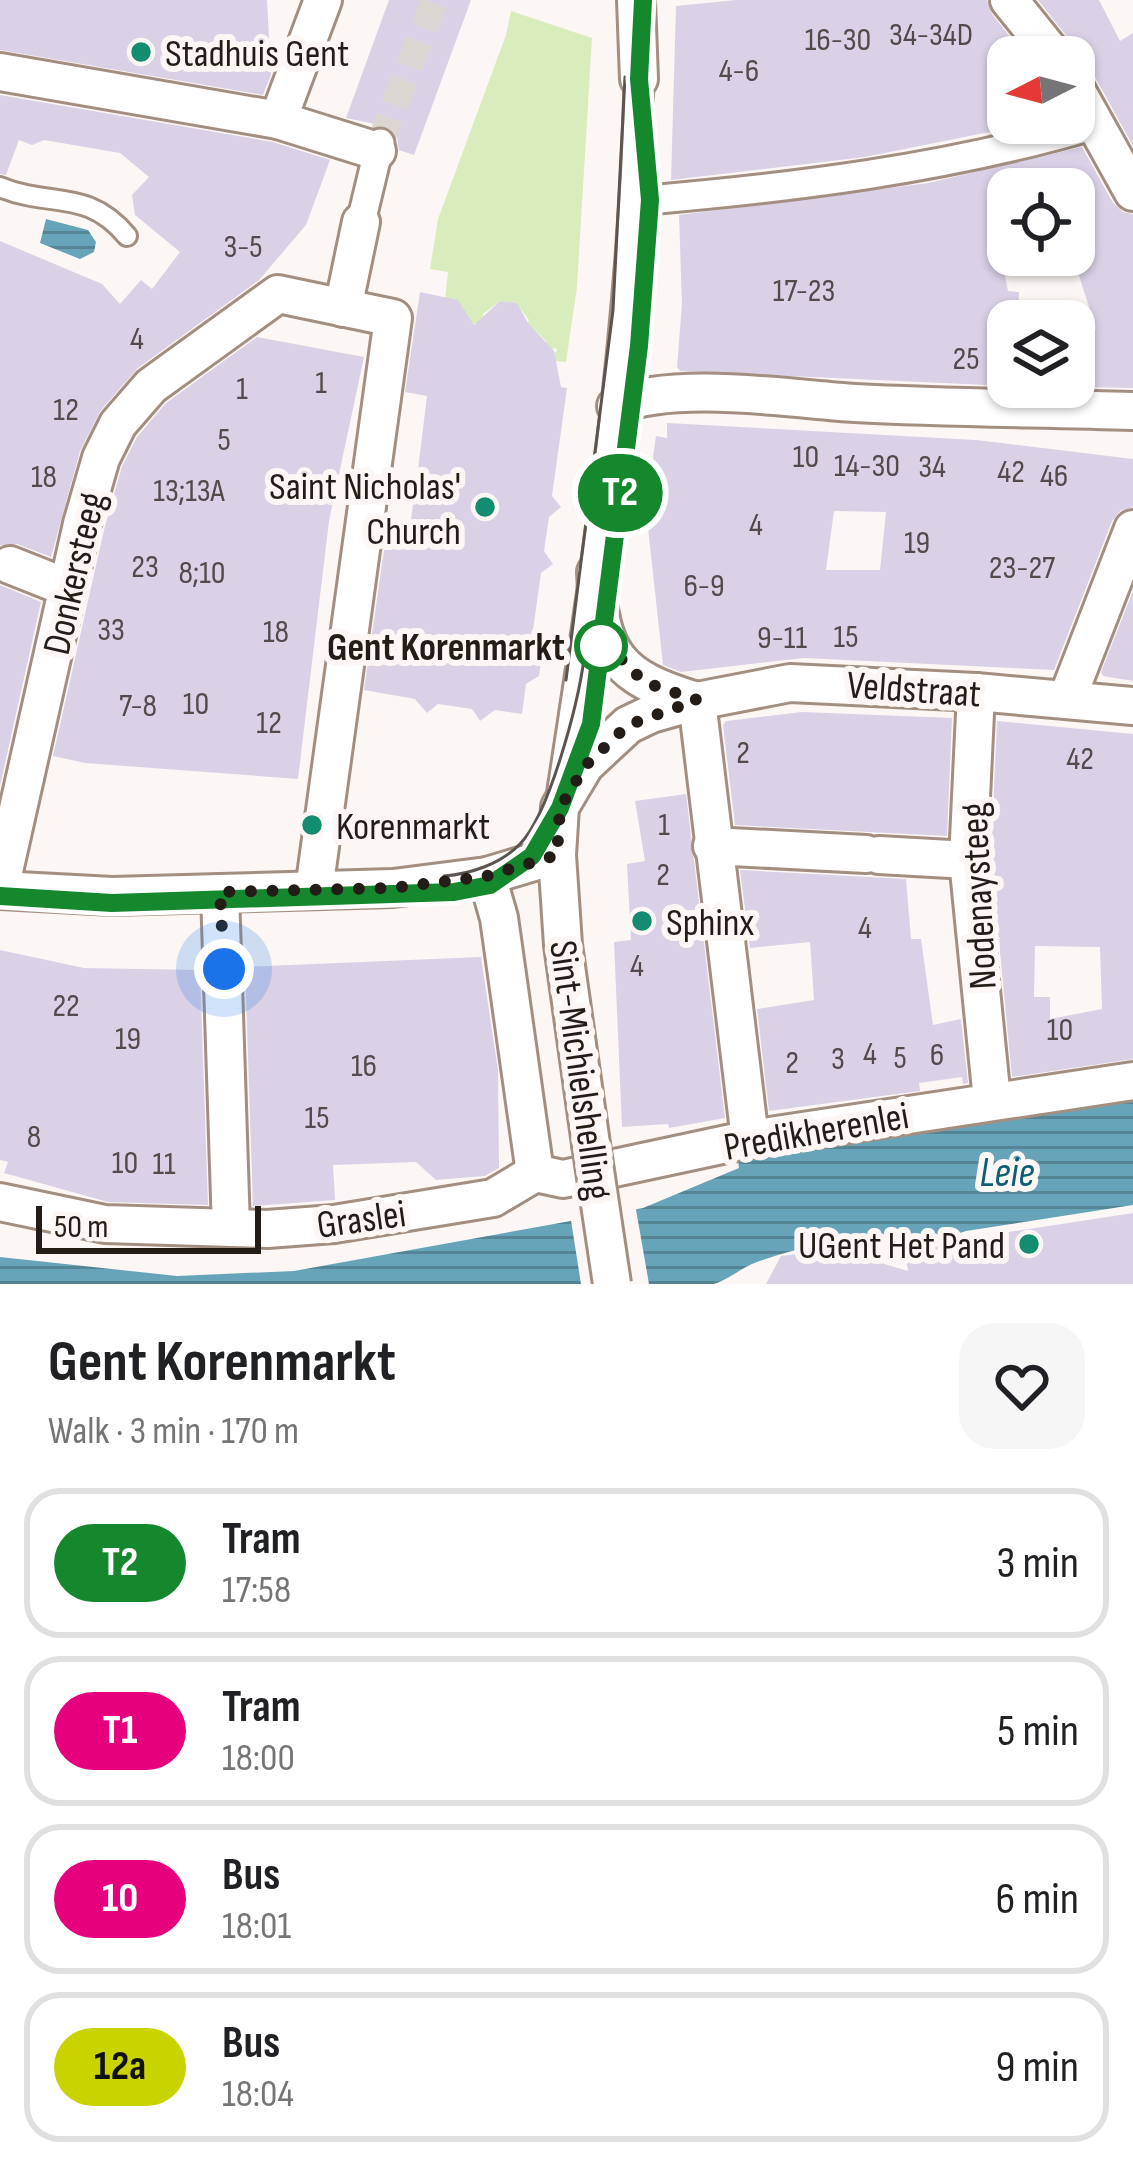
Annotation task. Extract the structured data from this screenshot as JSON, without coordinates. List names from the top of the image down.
{
  "streets": {
    "street": [
      "Donkersteeg",
      "Veldstraat",
      "Nodenaysteeg",
      "Sint-Michielshelling",
      "Predikherenlei",
      "Graslei"
    ]
  },
  "crossings": [
    ["Veldstraat", "Nodenaysteeg"],
    ["Nodenaysteeg", "Predikherenlei"],
    ["Predikherenlei", "Graslei"]
  ],
  "water": ["Leie"],
  "places": [
    "Stadhuis Gent",
    "Saint Nicholas' Church",
    "Gent Korenmarkt",
    "Korenmarkt",
    "Sphinx",
    "UGent Het Pand"
  ],
  "lines": ["tram line T2"],
  "house_numbers": [
    "34-34D",
    "16-30",
    "4-6",
    "3-5",
    "17-23",
    "4",
    "25",
    "1",
    "1",
    "12",
    "5",
    "10",
    "14-30",
    "34",
    "42",
    "46",
    "18",
    "13;13A",
    "4",
    "19",
    "23",
    "23-27",
    "8;10",
    "6-9",
    "33",
    "18",
    "15",
    "9-11",
    "10",
    "7-8",
    "12",
    "2",
    "42",
    "1",
    "2",
    "4",
    "4",
    "22",
    "10",
    "19",
    "4",
    "6",
    "5",
    "3",
    "2",
    "16",
    "15",
    "8",
    "10",
    "11"
  ],
  "scale_bar": "50 m",
  "north": "left",
  "page": {
    "on_map": "T2",
    "scale": "50 m",
    "heading": ["Gent Korenmarkt", "Walk · 3 min · 170 m"],
    "list": [
      {
        "mark": "T2",
        "name": "Tram",
        "note": "17:58",
        "value": "3 min"
      },
      {
        "mark": "T1",
        "name": "Tram",
        "note": "18:00",
        "value": "5 min"
      },
      {
        "mark": "10",
        "name": "Bus",
        "note": "18:01",
        "value": "6 min"
      },
      {
        "mark": "12a",
        "name": "Bus",
        "note": "18:04",
        "value": "9 min"
      }
    ]
  }
}
